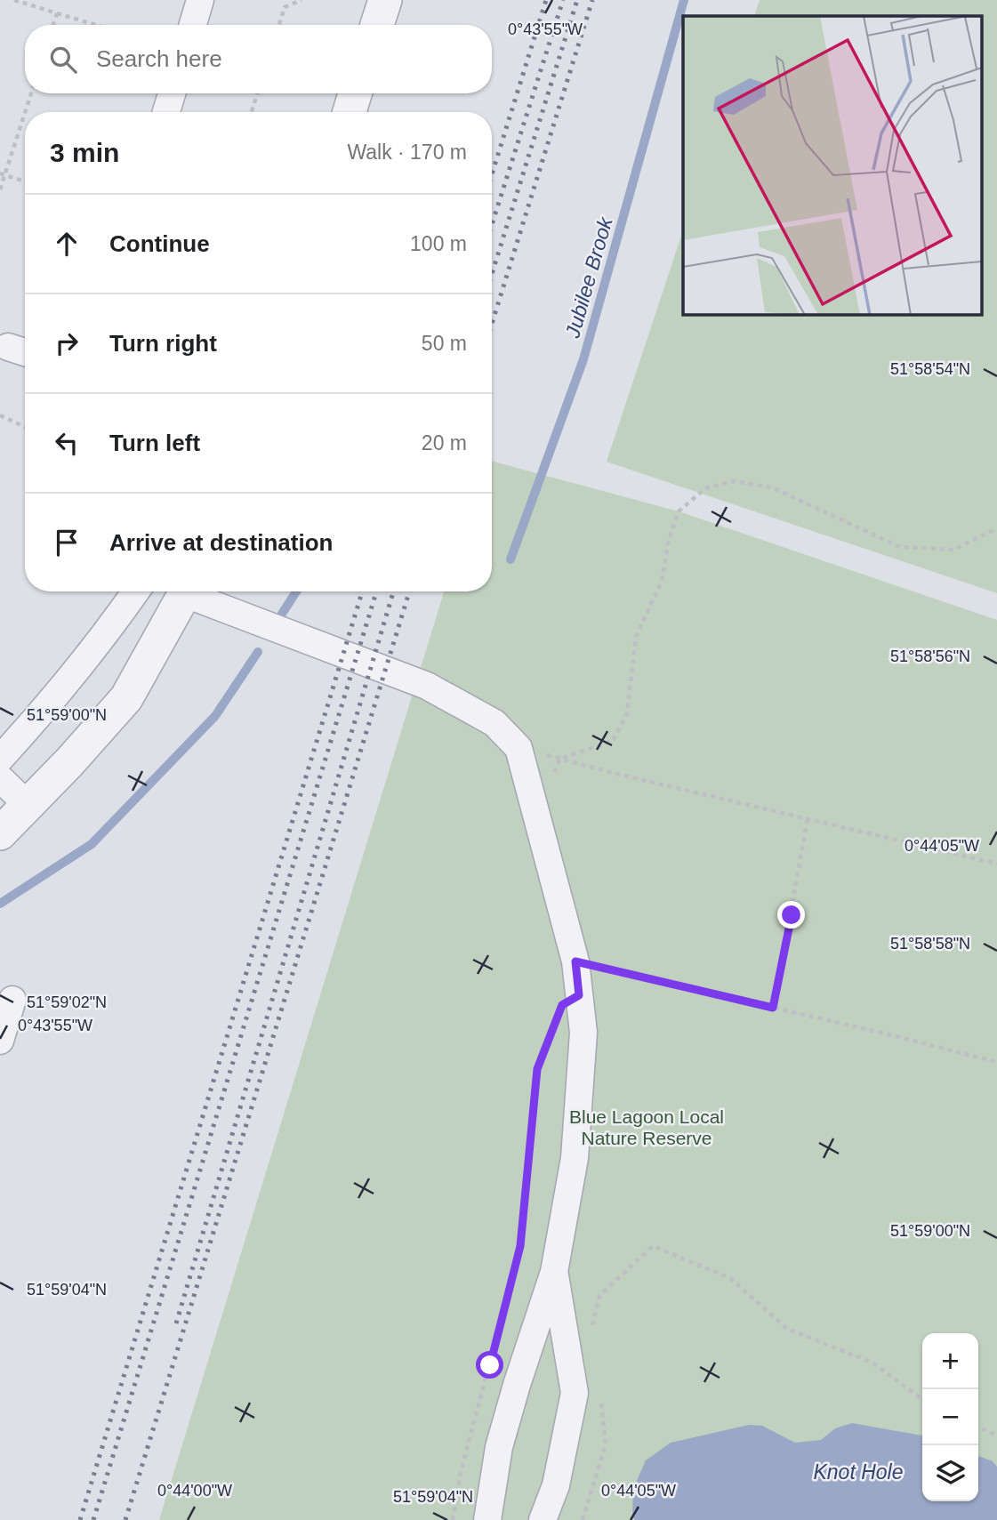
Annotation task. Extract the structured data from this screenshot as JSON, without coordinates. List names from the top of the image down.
{
  "water": ["Jubilee Brook", "Knot Hole"],
  "parks": ["Blue Lagoon Local Nature Reserve"],
  "page": {
    "search": "Search here",
    "heading": ["3 min", "Walk · 170 m"],
    "list": [
      ["Continue", "100 m"],
      ["Turn right", "50 m"],
      ["Turn left", "20 m"],
      "Arrive at destination"
    ],
    "map_buttons": ["+", "−"]
  },
  "coordinates": [
    "0°43'55\"W",
    "51°58'54\"N",
    "51°58'56\"N",
    "51°59'00\"N",
    "0°44'05\"W",
    "51°58'58\"N",
    "51°59'02\"N",
    "51°59'04\"N",
    "0°44'00\"W"
  ]
}
